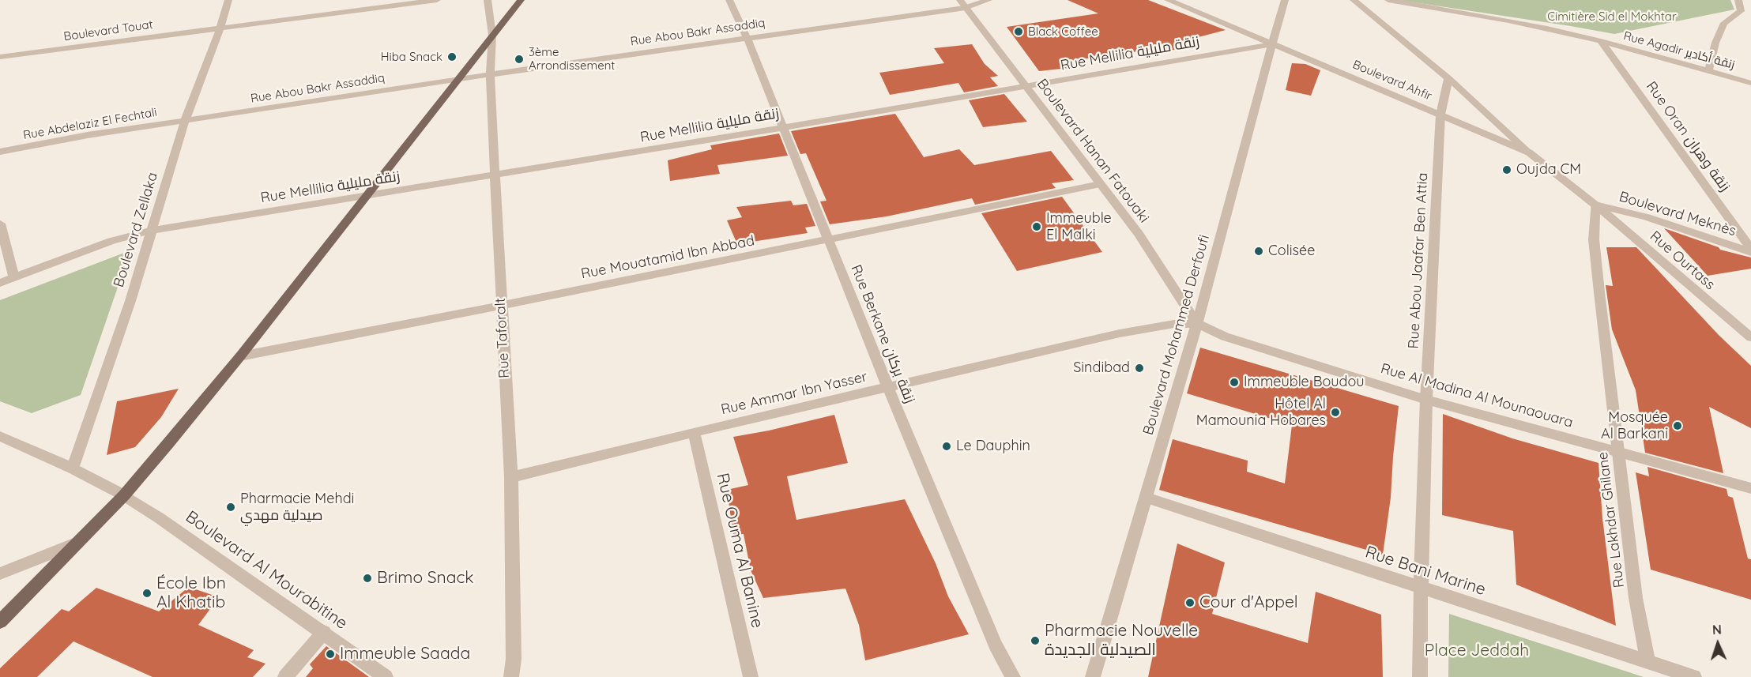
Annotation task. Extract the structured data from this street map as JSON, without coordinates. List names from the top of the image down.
{
  "streets": {
    "street": [
      "Boulevard Touat",
      "Rue Abou Bakr Assaddiq",
      "Rue Agadir زنقة أكادير",
      "Rue Mellilia زنقة مليلية",
      "Boulevard Ahfir",
      "Rue Abdelaziz El Fechtali",
      "Rue Oran زنقة وهران",
      "Boulevard Hanan Fatouaki",
      "Boulevard Meknès",
      "Boulevard Zellaka",
      "Rue Mouatamid Ibn Abbad",
      "Rue Abou Jaafar Ben Attia",
      "Rue Ourtass",
      "Rue Berkane زنقة بركان",
      "Boulevard Mohammed Derfoufi",
      "Rue Taforalt",
      "Rue Ammar Ibn Yasser",
      "Rue Al Madina Al Mounaouara",
      "Rue Lakhdar Ghilane",
      "Rue Ouma Al Banine",
      "Boulevard Al Mourabitine",
      "Rue Bani Marine"
    ]
  },
  "crossings": [
    ["Boulevard Touat", "Boulevard Zellaka"],
    ["Rue Abou Bakr Assaddiq", "Rue Abdelaziz El Fechtali"],
    ["Rue Abou Bakr Assaddiq", "Boulevard Hanan Fatouaki"],
    ["Rue Abou Bakr Assaddiq", "Boulevard Zellaka"],
    ["Rue Abou Bakr Assaddiq", "Rue Berkane زنقة بركان"],
    ["Rue Abou Bakr Assaddiq", "Rue Taforalt"],
    ["Rue Agadir زنقة أكادير", "Rue Oran زنقة وهران"],
    ["Rue Mellilia زنقة مليلية", "Boulevard Ahfir"],
    ["Rue Mellilia زنقة مليلية", "Boulevard Hanan Fatouaki"],
    ["Rue Mellilia زنقة مليلية", "Boulevard Zellaka"],
    ["Rue Mellilia زنقة مليلية", "Rue Berkane زنقة بركان"],
    ["Rue Mellilia زنقة مليلية", "Boulevard Mohammed Derfoufi"],
    ["Rue Mellilia زنقة مليلية", "Rue Taforalt"],
    ["Boulevard Ahfir", "Boulevard Meknès"],
    ["Boulevard Ahfir", "Rue Abou Jaafar Ben Attia"],
    ["Boulevard Ahfir", "Rue Ourtass"],
    ["Boulevard Ahfir", "Boulevard Mohammed Derfoufi"],
    ["Boulevard Ahfir", "Rue Lakhdar Ghilane"],
    ["Rue Abdelaziz El Fechtali", "Boulevard Zellaka"],
    ["Rue Oran زنقة وهران", "Boulevard Meknès"],
    ["Boulevard Hanan Fatouaki", "Rue Mouatamid Ibn Abbad"],
    ["Boulevard Hanan Fatouaki", "Boulevard Mohammed Derfoufi"],
    ["Boulevard Hanan Fatouaki", "Rue Ammar Ibn Yasser"],
    ["Boulevard Hanan Fatouaki", "Rue Al Madina Al Mounaouara"],
    ["Boulevard Meknès", "Rue Ourtass"],
    ["Boulevard Meknès", "Rue Lakhdar Ghilane"],
    ["Boulevard Zellaka", "Boulevard Al Mourabitine"],
    ["Rue Mouatamid Ibn Abbad", "Rue Berkane زنقة بركان"],
    ["Rue Mouatamid Ibn Abbad", "Rue Taforalt"],
    ["Rue Abou Jaafar Ben Attia", "Rue Al Madina Al Mounaouara"],
    ["Rue Abou Jaafar Ben Attia", "Rue Bani Marine"],
    ["Rue Ourtass", "Rue Lakhdar Ghilane"],
    ["Rue Berkane زنقة بركان", "Rue Ammar Ibn Yasser"],
    ["Boulevard Mohammed Derfoufi", "Rue Ammar Ibn Yasser"],
    ["Boulevard Mohammed Derfoufi", "Rue Al Madina Al Mounaouara"],
    ["Boulevard Mohammed Derfoufi", "Rue Bani Marine"],
    ["Rue Taforalt", "Rue Ammar Ibn Yasser"],
    ["Rue Ammar Ibn Yasser", "Rue Al Madina Al Mounaouara"],
    ["Rue Ammar Ibn Yasser", "Rue Ouma Al Banine"],
    ["Rue Al Madina Al Mounaouara", "Rue Lakhdar Ghilane"],
    ["Rue Lakhdar Ghilane", "Rue Bani Marine"]
  ],
  "parks": ["Cimitière Sid el Mokhtar", "Place Jeddah"],
  "places": [
    "Black Coffee",
    "Hiba Snack",
    "3ème Arrondissement",
    "Oujda CM",
    "Immeuble El Malki",
    "Colisée",
    "Sindibad",
    "Immeuble Boudou",
    "Hôtel Al Mamounia Hobares",
    "Mosquée Al Barkani",
    "Le Dauphin",
    "Pharmacie Mehdi صيدلية مهدي",
    "Brimo Snack",
    "École Ibn Al Khatib",
    "Cour d'Appel",
    "Pharmacie Nouvelle الصيدلية الجديدة",
    "Immeuble Saada"
  ],
  "north": "top"
}
